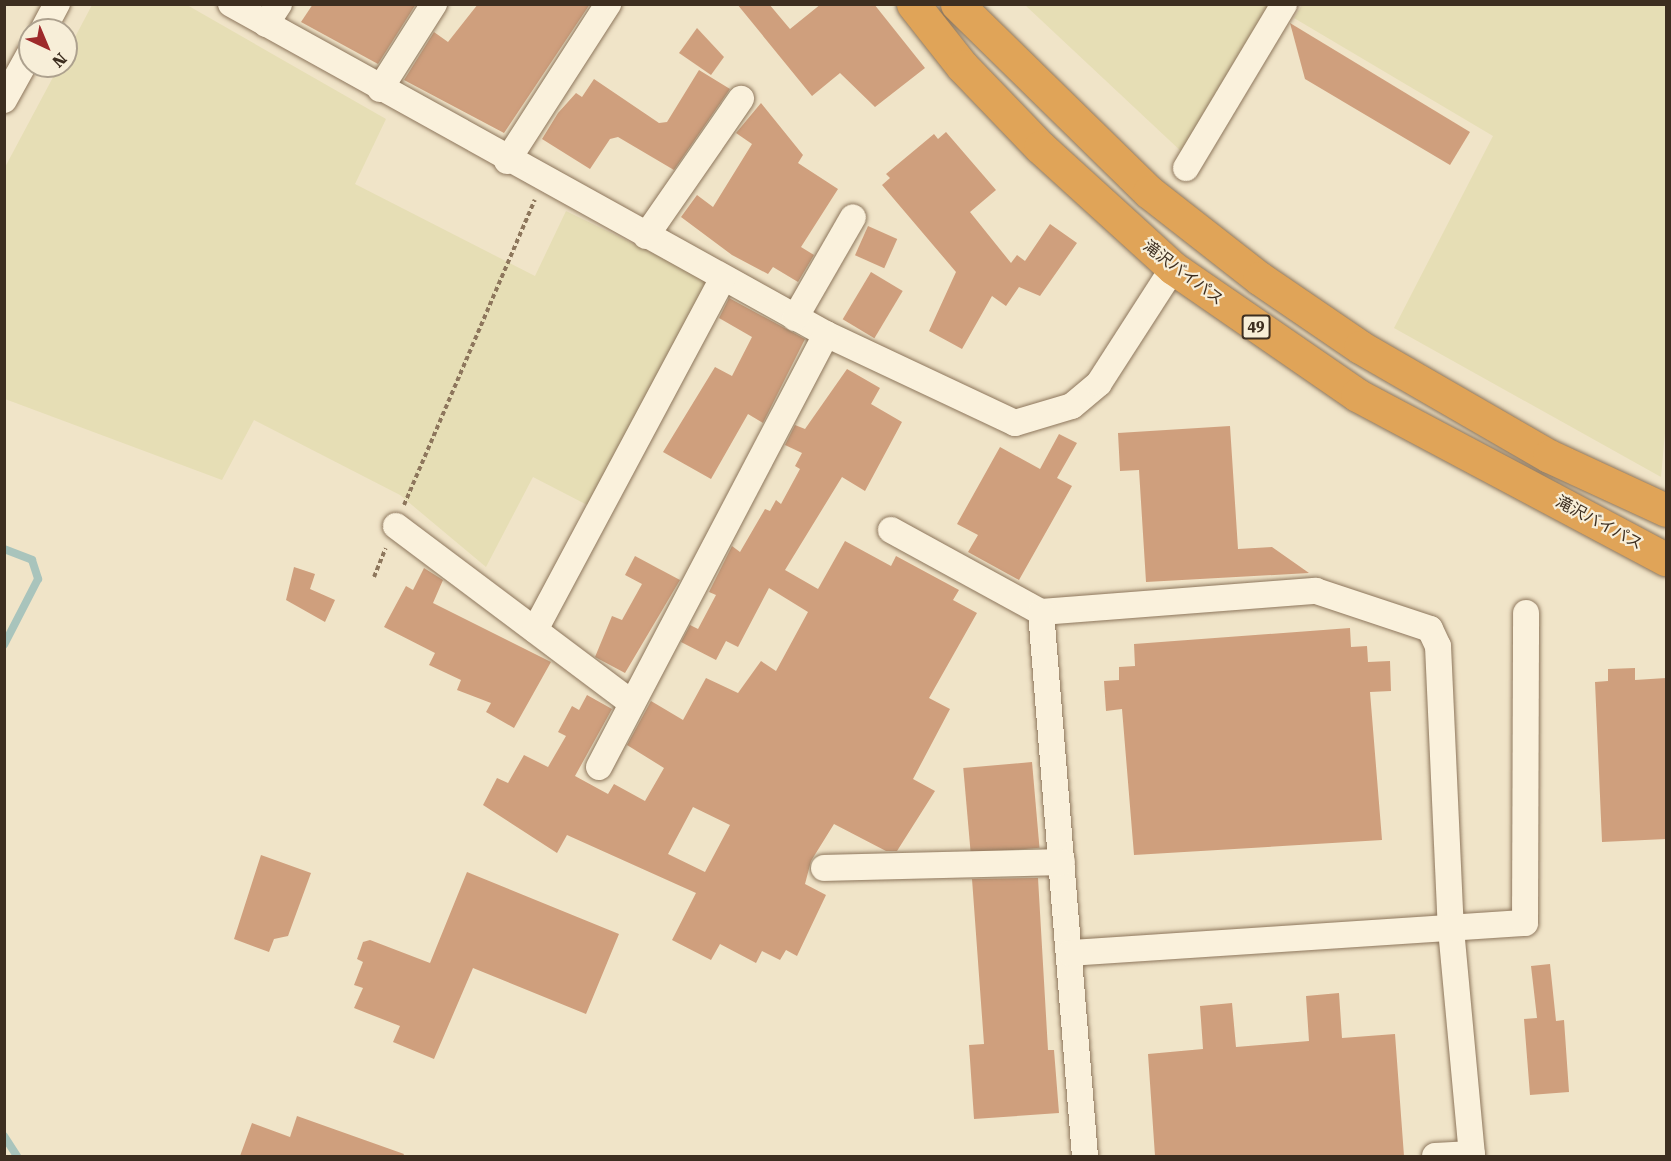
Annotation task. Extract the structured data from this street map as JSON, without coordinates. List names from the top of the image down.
{
  "streets": {
    "highway": ["滝沢バイパス", "49"]
  },
  "north": "bottom right"
}
